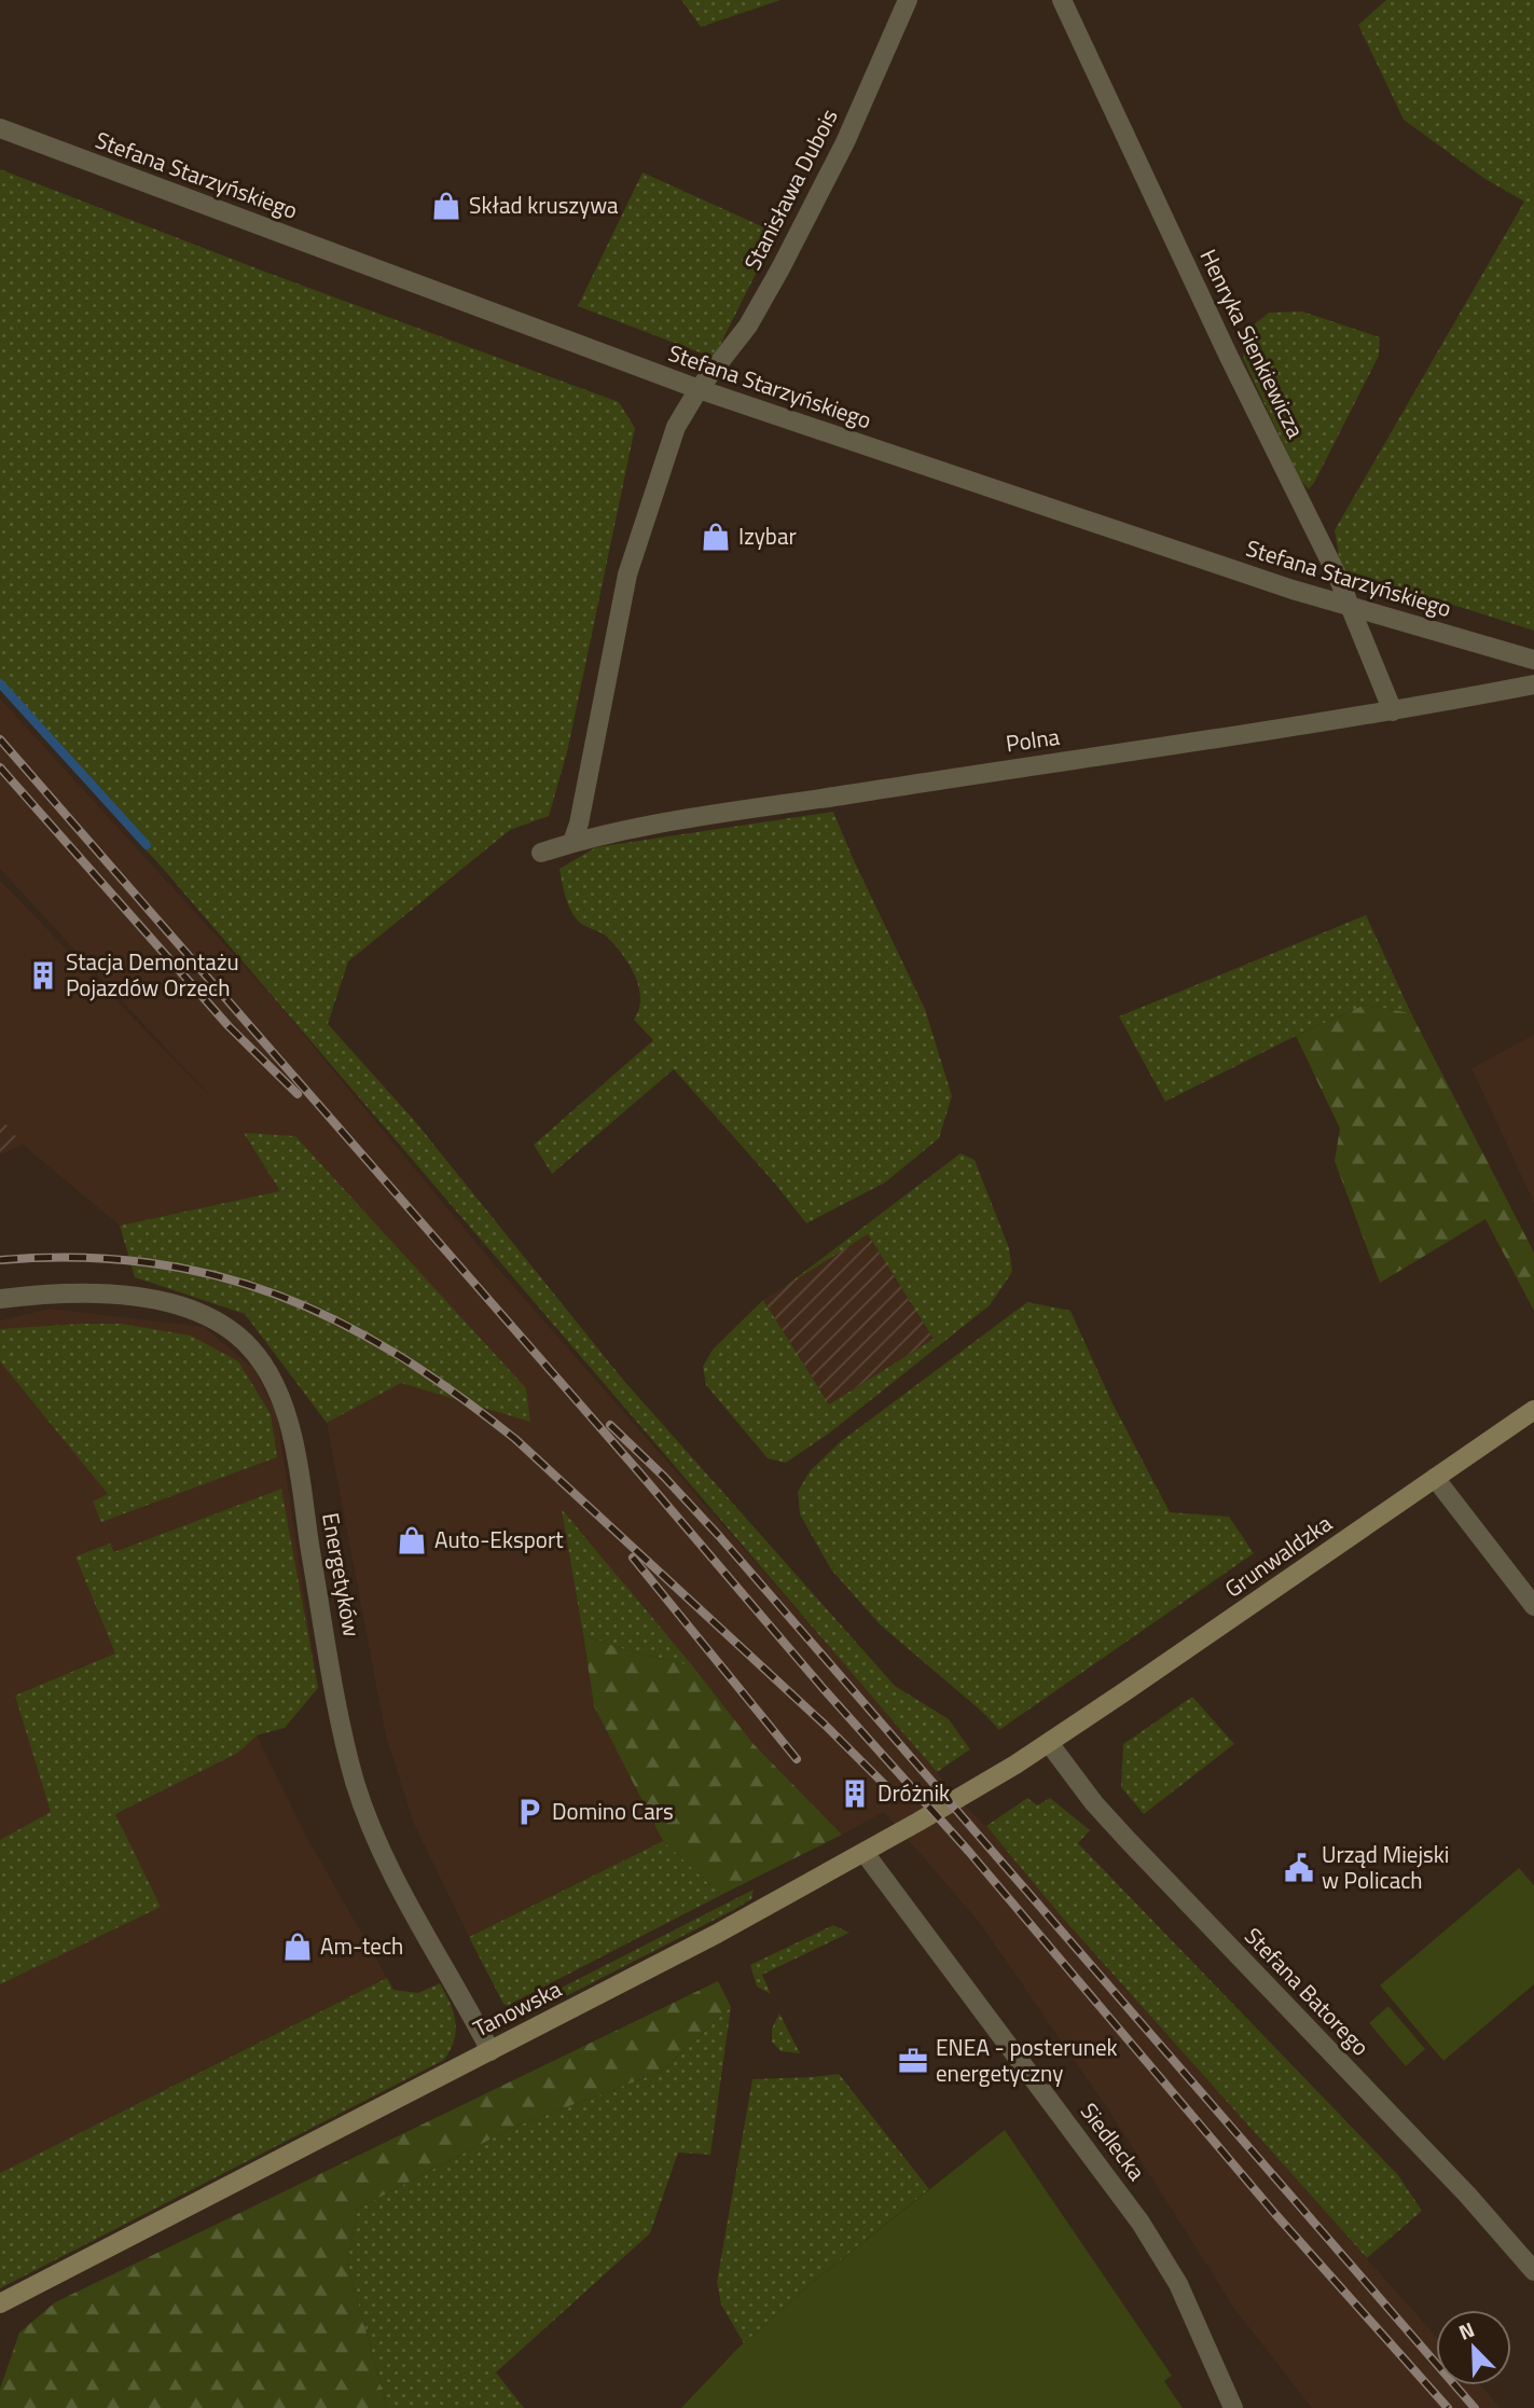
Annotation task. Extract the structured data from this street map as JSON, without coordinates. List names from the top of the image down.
{
  "streets": {
    "main road": ["Grunwaldzka", "Tanowska"],
    "street": [
      "Stefana Starzyńskiego",
      "Stanisława Dubois",
      "Henryka Sienkiewicza",
      "Polna",
      "Energetyków",
      "Stefana Batorego",
      "Siedlecka"
    ]
  },
  "crossings": [
    ["Stefana Starzyńskiego", "Stanisława Dubois"],
    ["Stefana Starzyńskiego", "Henryka Sienkiewicza"],
    ["Stanisława Dubois", "Polna"],
    ["Henryka Sienkiewicza", "Polna"],
    ["Grunwaldzka", "Stefana Batorego"],
    ["Grunwaldzka", "Tanowska"],
    ["Energetyków", "Tanowska"],
    ["Stefana Batorego", "Tanowska"],
    ["Tanowska", "Siedlecka"]
  ],
  "places": {
    "shop": [
      "Skład kruszywa",
      "Izybar",
      "Auto-Eksport",
      "Am-tech"
    ],
    "building": ["Stacja Demontażu Pojazdów Orzech", "Dróżnik"],
    "parking": ["Domino Cars"],
    "public building": ["Urząd Miejski w Policach"],
    "office": ["ENEA - posterunek energetyczny"]
  },
  "north": "top left"
}
